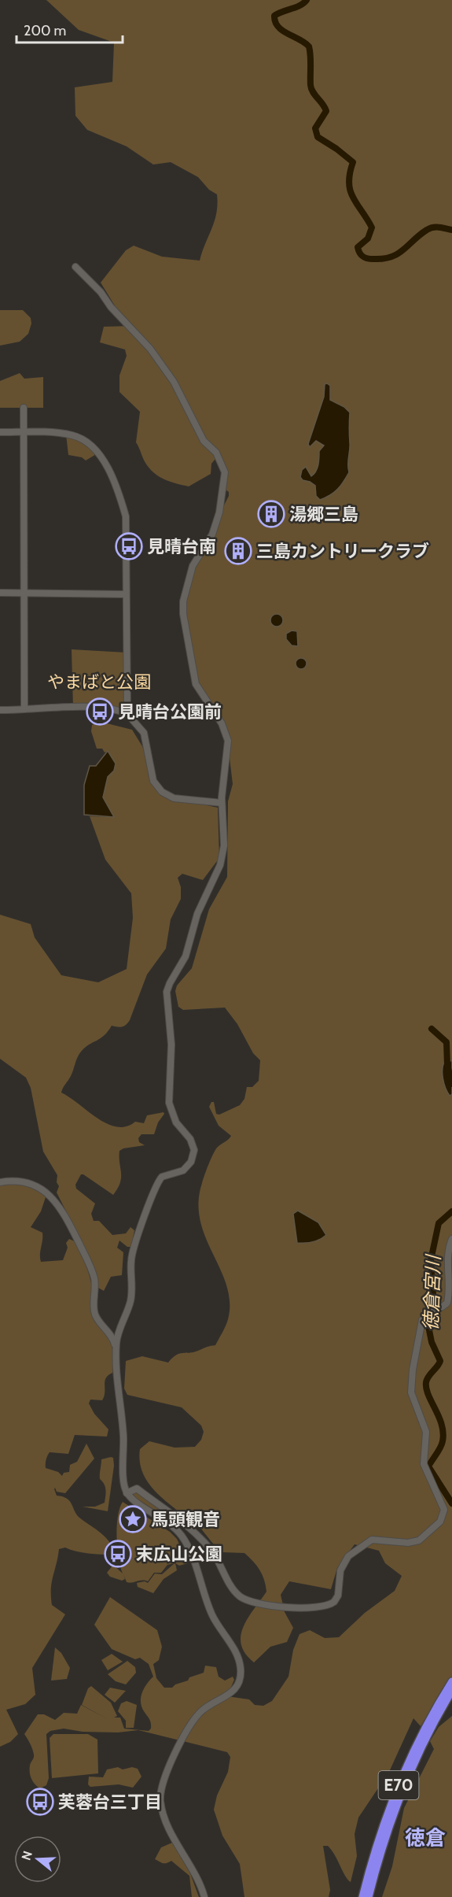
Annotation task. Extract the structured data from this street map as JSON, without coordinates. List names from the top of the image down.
{
  "streets": {
    "highway": ["E70"]
  },
  "districts": ["徳倉"],
  "water": ["徳倉宮川"],
  "parks": ["やまばと公園"],
  "places": {
    "building": ["湯郷三島", "三島カントリークラブ"],
    "bus stop": [
      "見晴台南",
      "見晴台公園前",
      "末広山公園",
      "芙蓉台三丁目"
    ],
    "place": ["馬頭観音"]
  },
  "scale_bar": "200 m",
  "north": "left"
}
